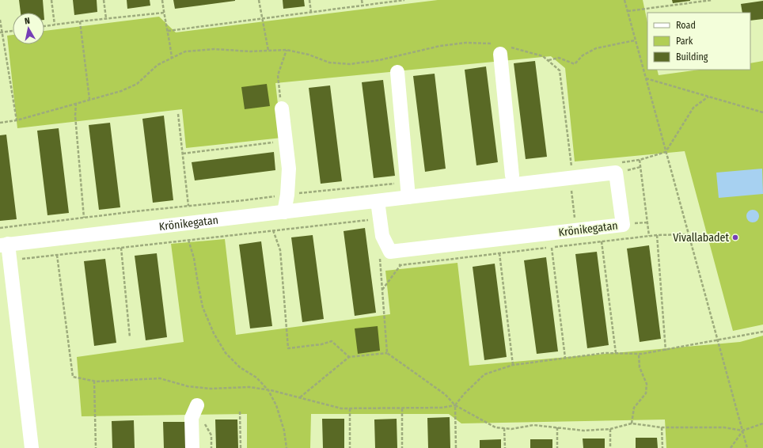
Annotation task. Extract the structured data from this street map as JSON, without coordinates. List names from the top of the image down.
{
  "streets": {
    "street": ["Krönikegatan"]
  },
  "places": ["Vivallabadet"],
  "legend": ["Road", "Park", "Building"],
  "north": "top"
}
